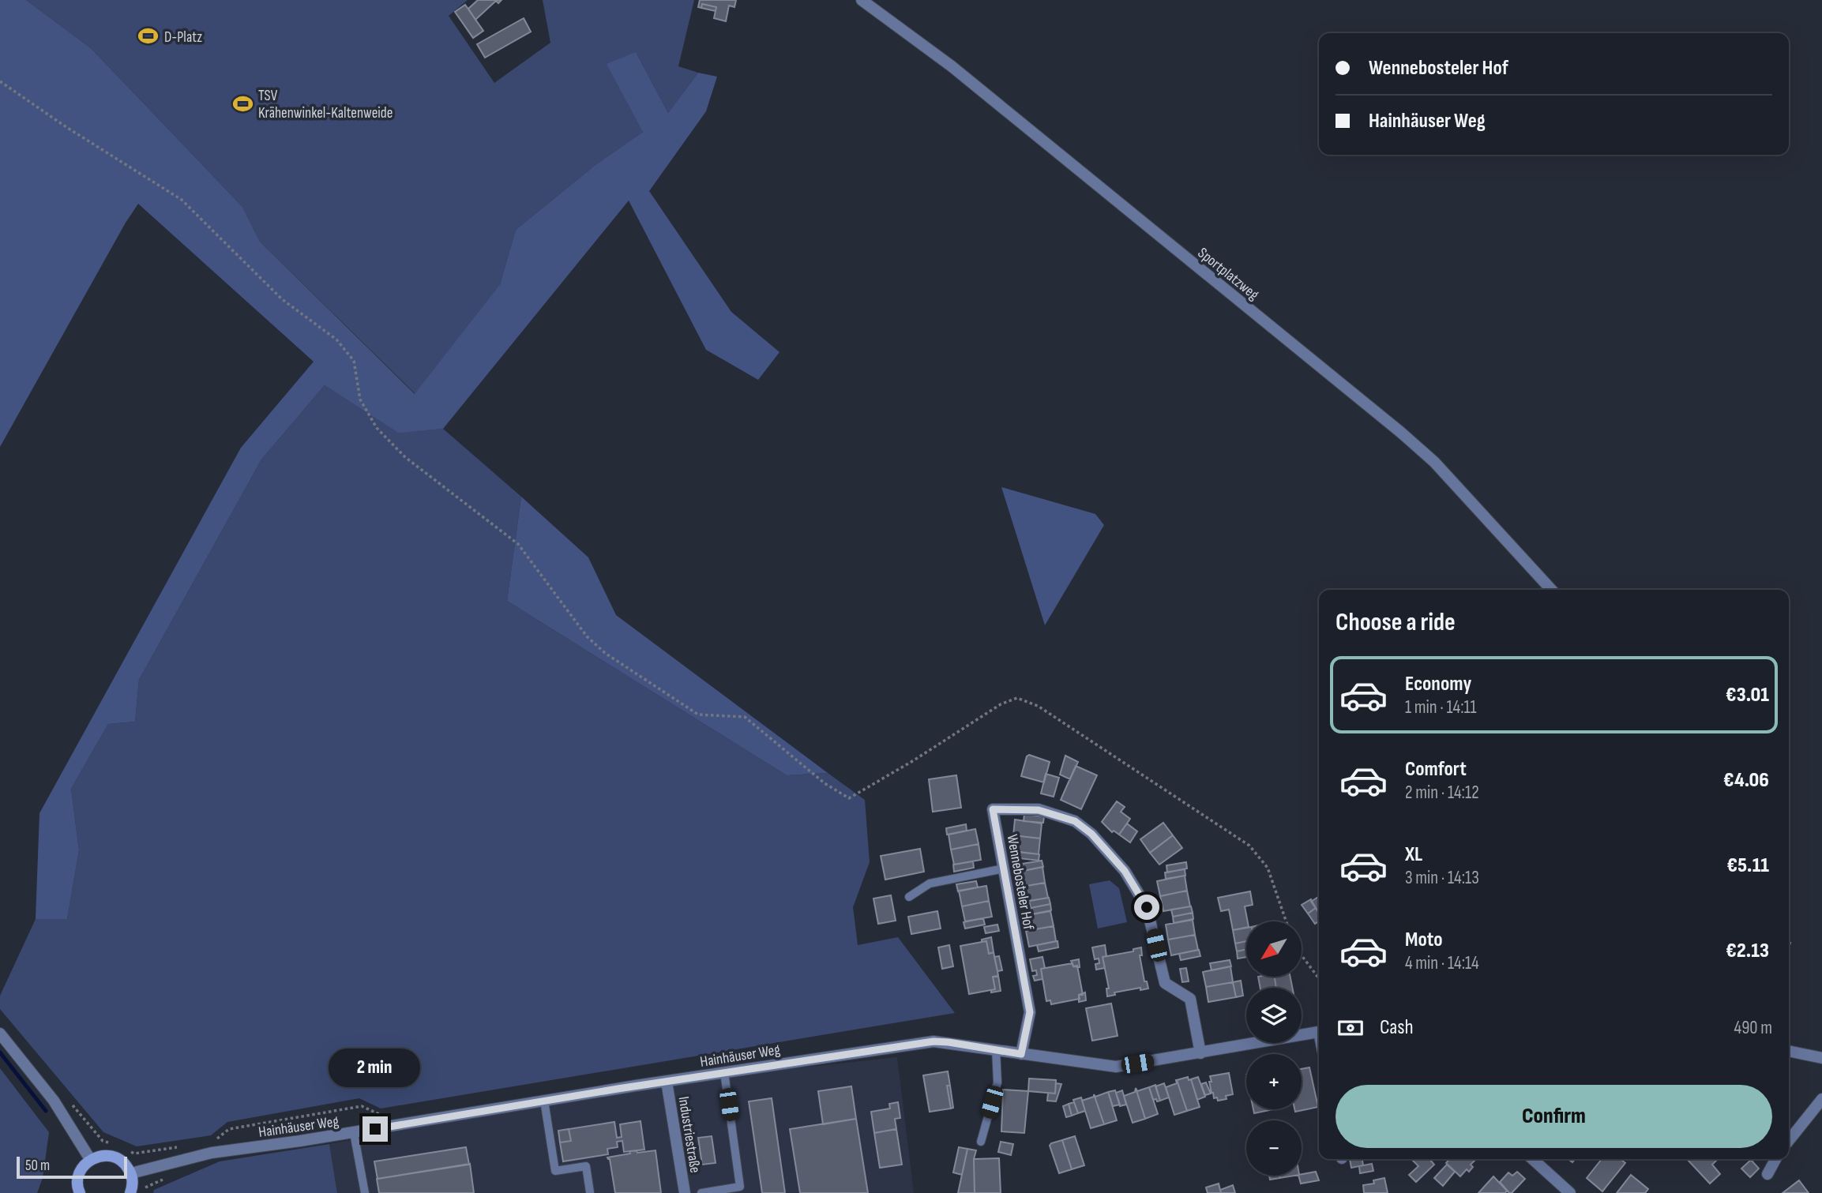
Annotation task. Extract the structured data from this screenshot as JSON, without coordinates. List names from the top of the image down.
{
  "streets": {
    "street": [
      "Sportplatzweg",
      "Wennebosteler Hof",
      "Hainhäuser Weg",
      "Industriestraße"
    ]
  },
  "crossings": [
    ["Wennebosteler Hof", "Hainhäuser Weg"],
    ["Hainhäuser Weg", "Industriestraße"]
  ],
  "places": {
    "sports": ["D-Platz", "TSV Krähenwinkel-Kaltenweide"]
  },
  "scale_bar": "50 m",
  "north": "bottom left",
  "page": {
    "banner": ["Wennebosteler Hof", "Hainhäuser Weg"],
    "heading": "Choose a ride",
    "list": [
      {
        "name": "Economy",
        "note": "1 min · 14:11",
        "value": "€3.01"
      },
      {
        "name": "Comfort",
        "note": "2 min · 14:12",
        "value": "€4.06"
      },
      {
        "name": "XL",
        "note": "3 min · 14:13",
        "value": "€5.11"
      },
      {
        "name": "Moto",
        "note": "4 min · 14:14",
        "value": "€2.13"
      }
    ],
    "map_buttons": ["+", "−"],
    "pay": ["Cash", "490 m"],
    "bubble": "2 min",
    "buttons": "Confirm",
    "scale": "50 m"
  }
}
